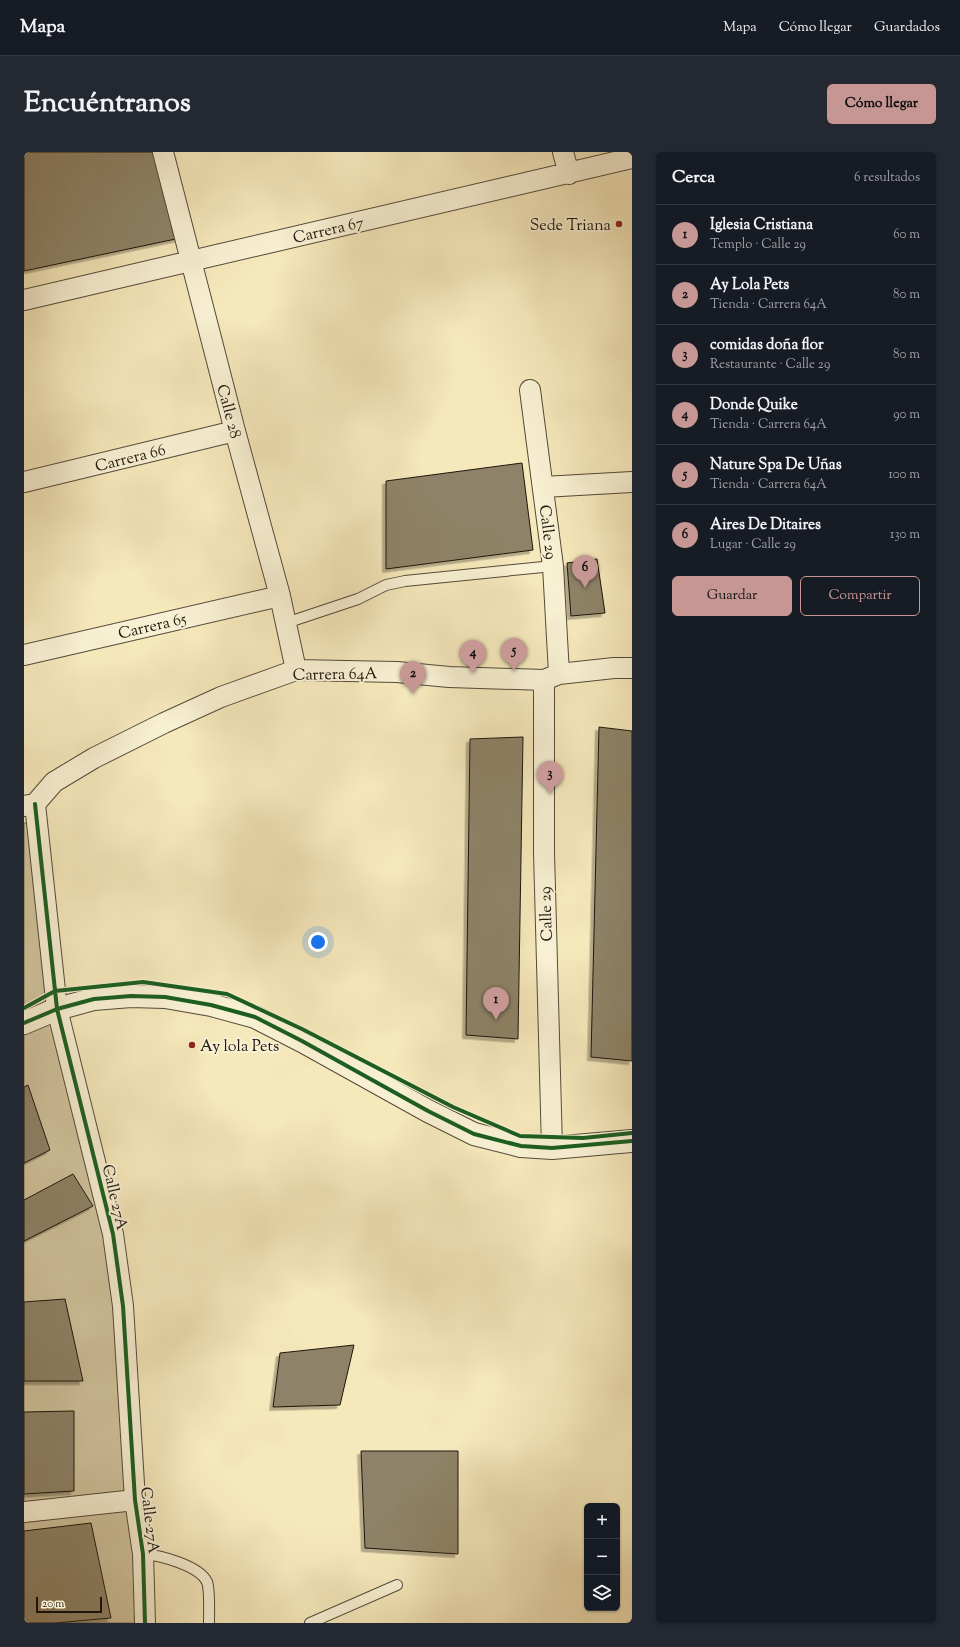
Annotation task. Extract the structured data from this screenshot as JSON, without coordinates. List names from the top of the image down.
{
  "streets": {
    "street": [
      "Carrera 67",
      "Calle 28",
      "Carrera 66",
      "Calle 29",
      "Carrera 65",
      "Carrera 64A",
      "Calle 27A"
    ]
  },
  "crossings": [
    ["Carrera 67", "Calle 28"],
    ["Calle 28", "Carrera 66"],
    ["Calle 28", "Carrera 65"],
    ["Calle 28", "Carrera 64A"],
    ["Calle 29", "Carrera 64A"],
    ["Carrera 64A", "Calle 27A"]
  ],
  "places": ["Sede Triana", "Ay lola Pets"],
  "scale_bar": "20 m",
  "page": {
    "header": "Mapa",
    "nav": ["Mapa", "Cómo llegar", "Guardados"],
    "title": "Encuéntranos",
    "buttons": [
      "Cómo llegar",
      ["Guardar", "Compartir"]
    ],
    "heading": ["Cerca", "6 resultados"],
    "list": [
      {
        "mark": "1",
        "name": "Iglesia Cristiana",
        "note": "Templo · Calle 29",
        "value": "60 m"
      },
      {
        "mark": "2",
        "name": "Ay Lola Pets",
        "note": "Tienda · Carrera 64A",
        "value": "80 m"
      },
      {
        "mark": "3",
        "name": "comidas doña flor",
        "note": "Restaurante · Calle 29",
        "value": "80 m"
      },
      {
        "mark": "4",
        "name": "Donde Quike",
        "note": "Tienda · Carrera 64A",
        "value": "90 m"
      },
      {
        "mark": "5",
        "name": "Nature Spa De Uñas",
        "note": "Tienda · Carrera 64A",
        "value": "100 m"
      },
      {
        "mark": "6",
        "name": "Aires De Ditaires",
        "note": "Lugar · Calle 29",
        "value": "130 m"
      }
    ],
    "pins": [
      "6",
      "5",
      "4",
      "2",
      "3",
      "1"
    ],
    "map_buttons": ["+", "−"],
    "scale": "20 m"
  }
}
